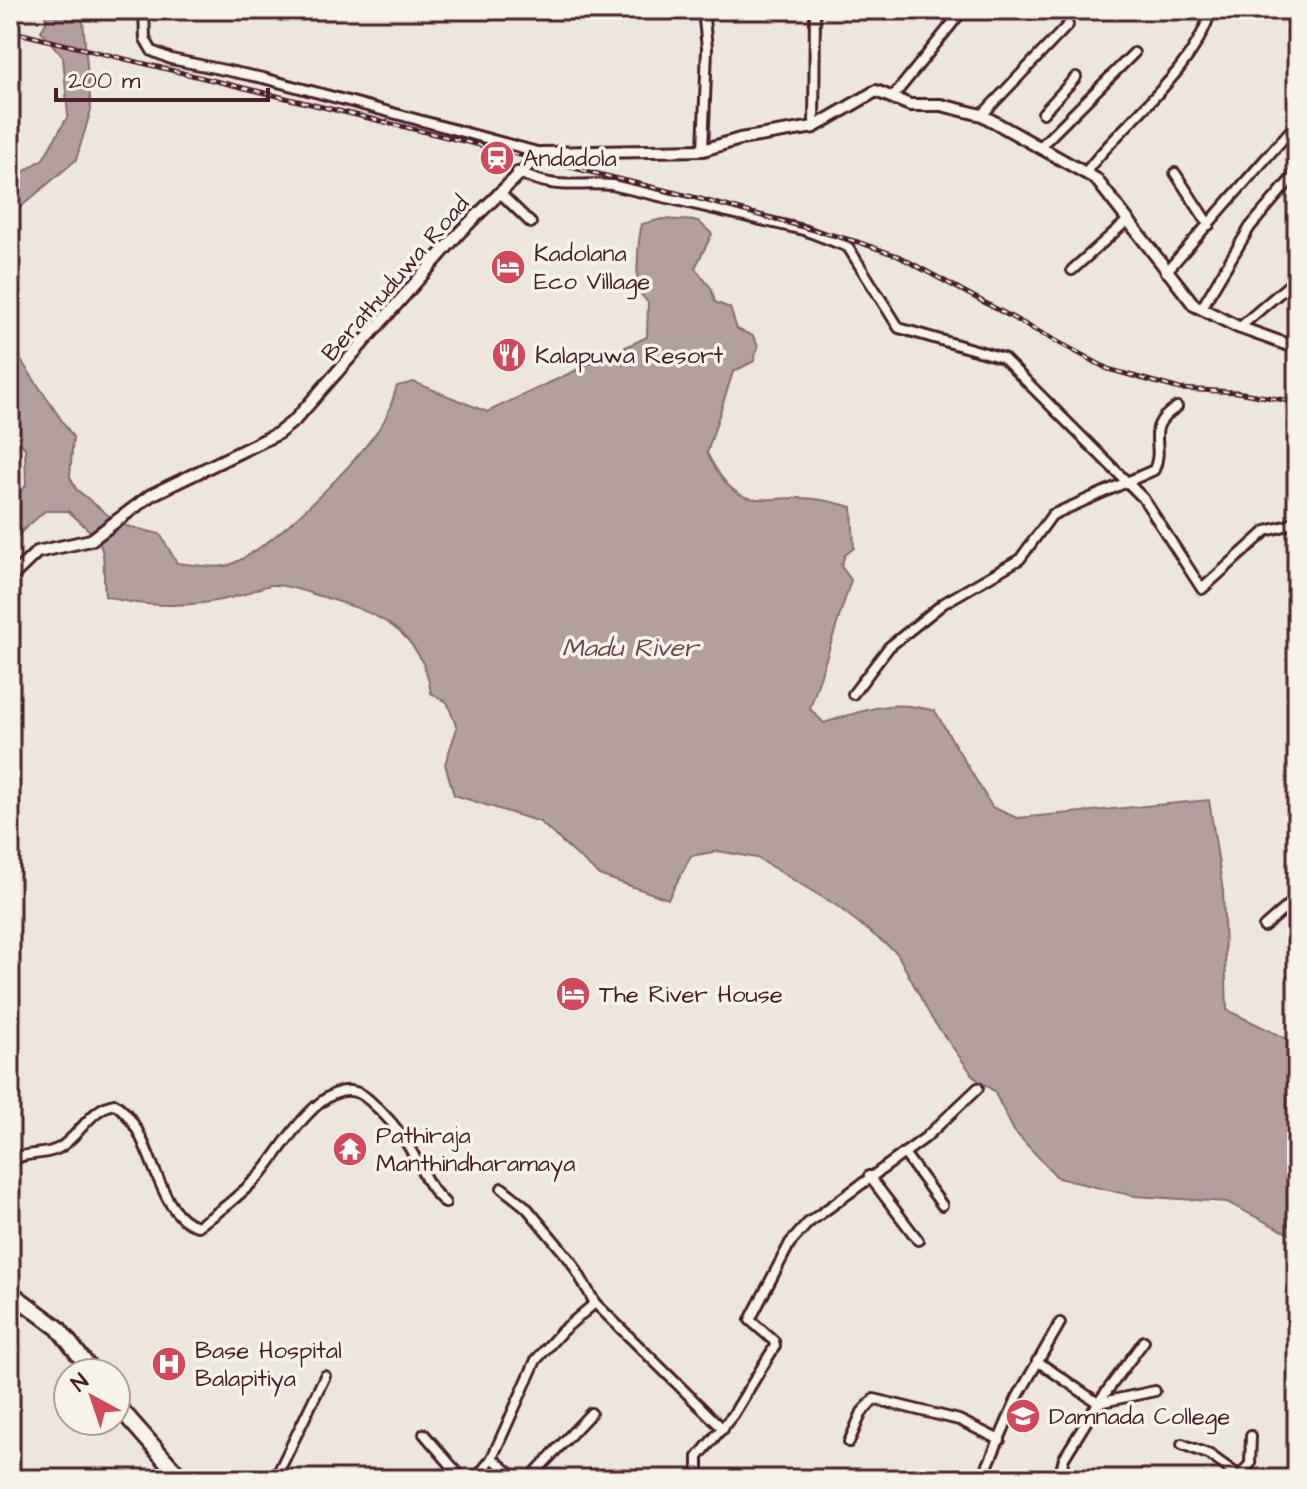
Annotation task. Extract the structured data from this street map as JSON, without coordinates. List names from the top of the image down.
{
  "streets": {
    "street": ["Berathuduwa Road"]
  },
  "water": ["Madu River"],
  "places": {
    "station": ["Andadola"],
    "hotel": ["Kadolana Eco Village", "The River House"],
    "restaurant": ["Kalapuwa Resort"],
    "temple": ["Pathiraja Manthindharamaya"],
    "hospital": ["Base Hospital Balapitiya"],
    "school or university": ["Damnada College"]
  },
  "scale_bar": "200 m",
  "north": "top left"
}
